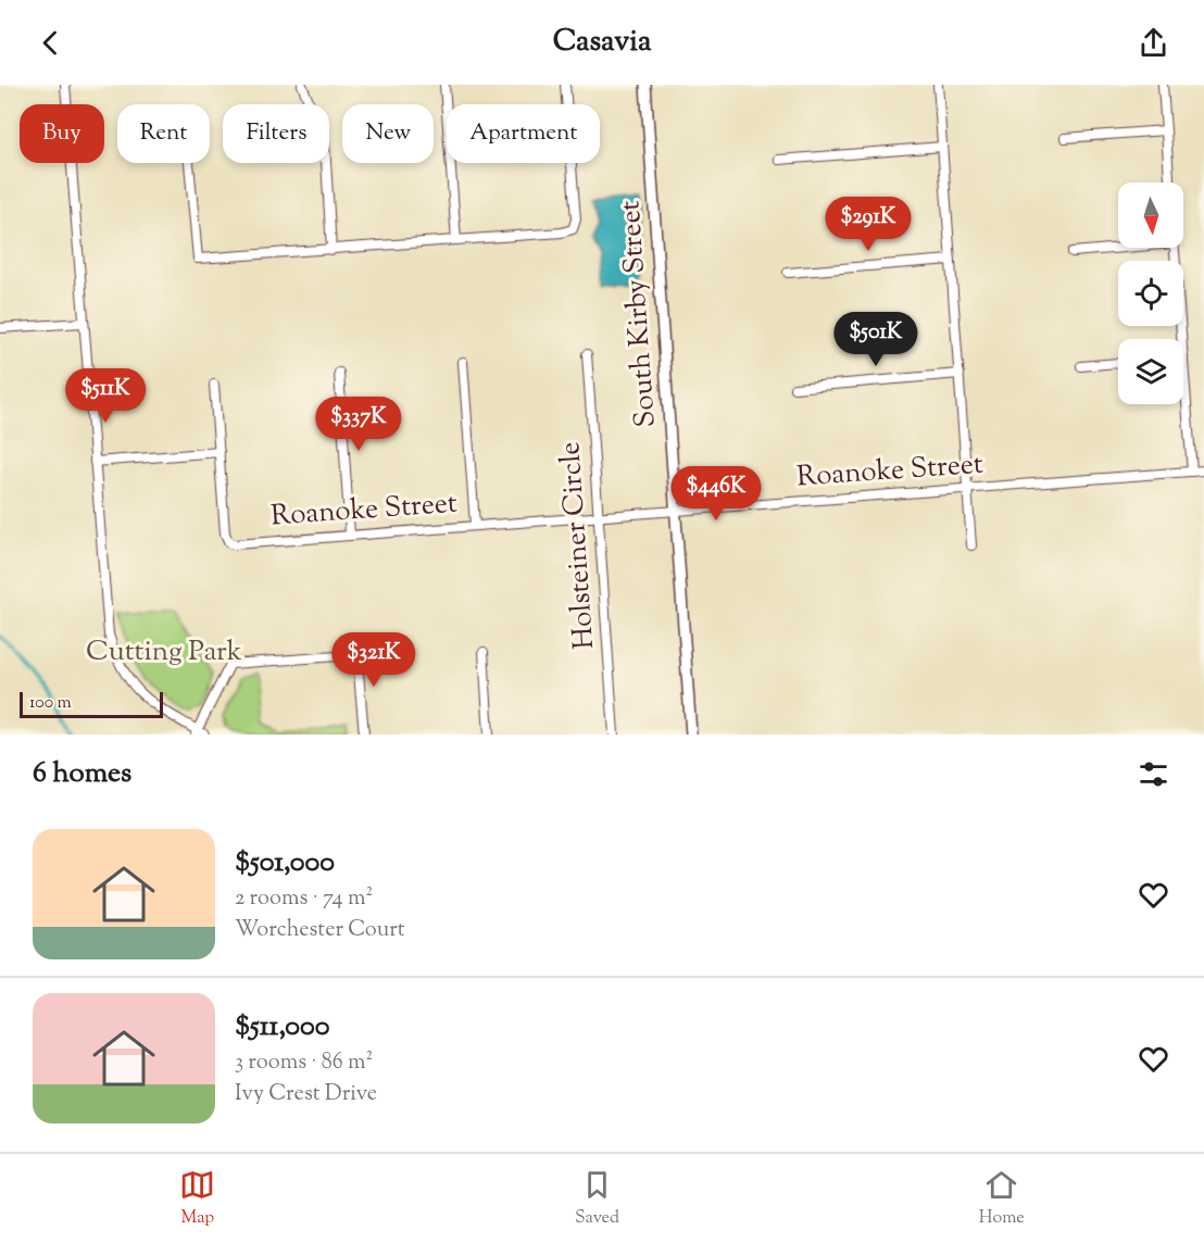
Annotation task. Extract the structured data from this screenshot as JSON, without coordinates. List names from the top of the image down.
{
  "streets": {
    "street": ["South Kirby Street", "Roanoke Street", "Holsteiner Circle"]
  },
  "crossings": [
    ["South Kirby Street", "Roanoke Street"],
    ["Roanoke Street", "Holsteiner Circle"]
  ],
  "parks": ["Cutting Park"],
  "scale_bar": "100 m",
  "north": "bottom",
  "page": {
    "header": "Casavia",
    "chip": [
      "Buy",
      "Rent",
      "Filters",
      "New",
      "Apartment"
    ],
    "price": [
      "$291K",
      "$501K",
      "$511K",
      "$337K",
      "$446K",
      "$321K"
    ],
    "scale": "100 m",
    "heading": "6 homes",
    "list": [
      {
        "name": "$501,000",
        "note": "2 rooms · 74 m² · Worchester Court"
      },
      {
        "name": "$511,000",
        "note": "3 rooms · 86 m² · Ivy Crest Drive"
      }
    ],
    "tabs": ["Map", "Saved", "Home"]
  }
}
